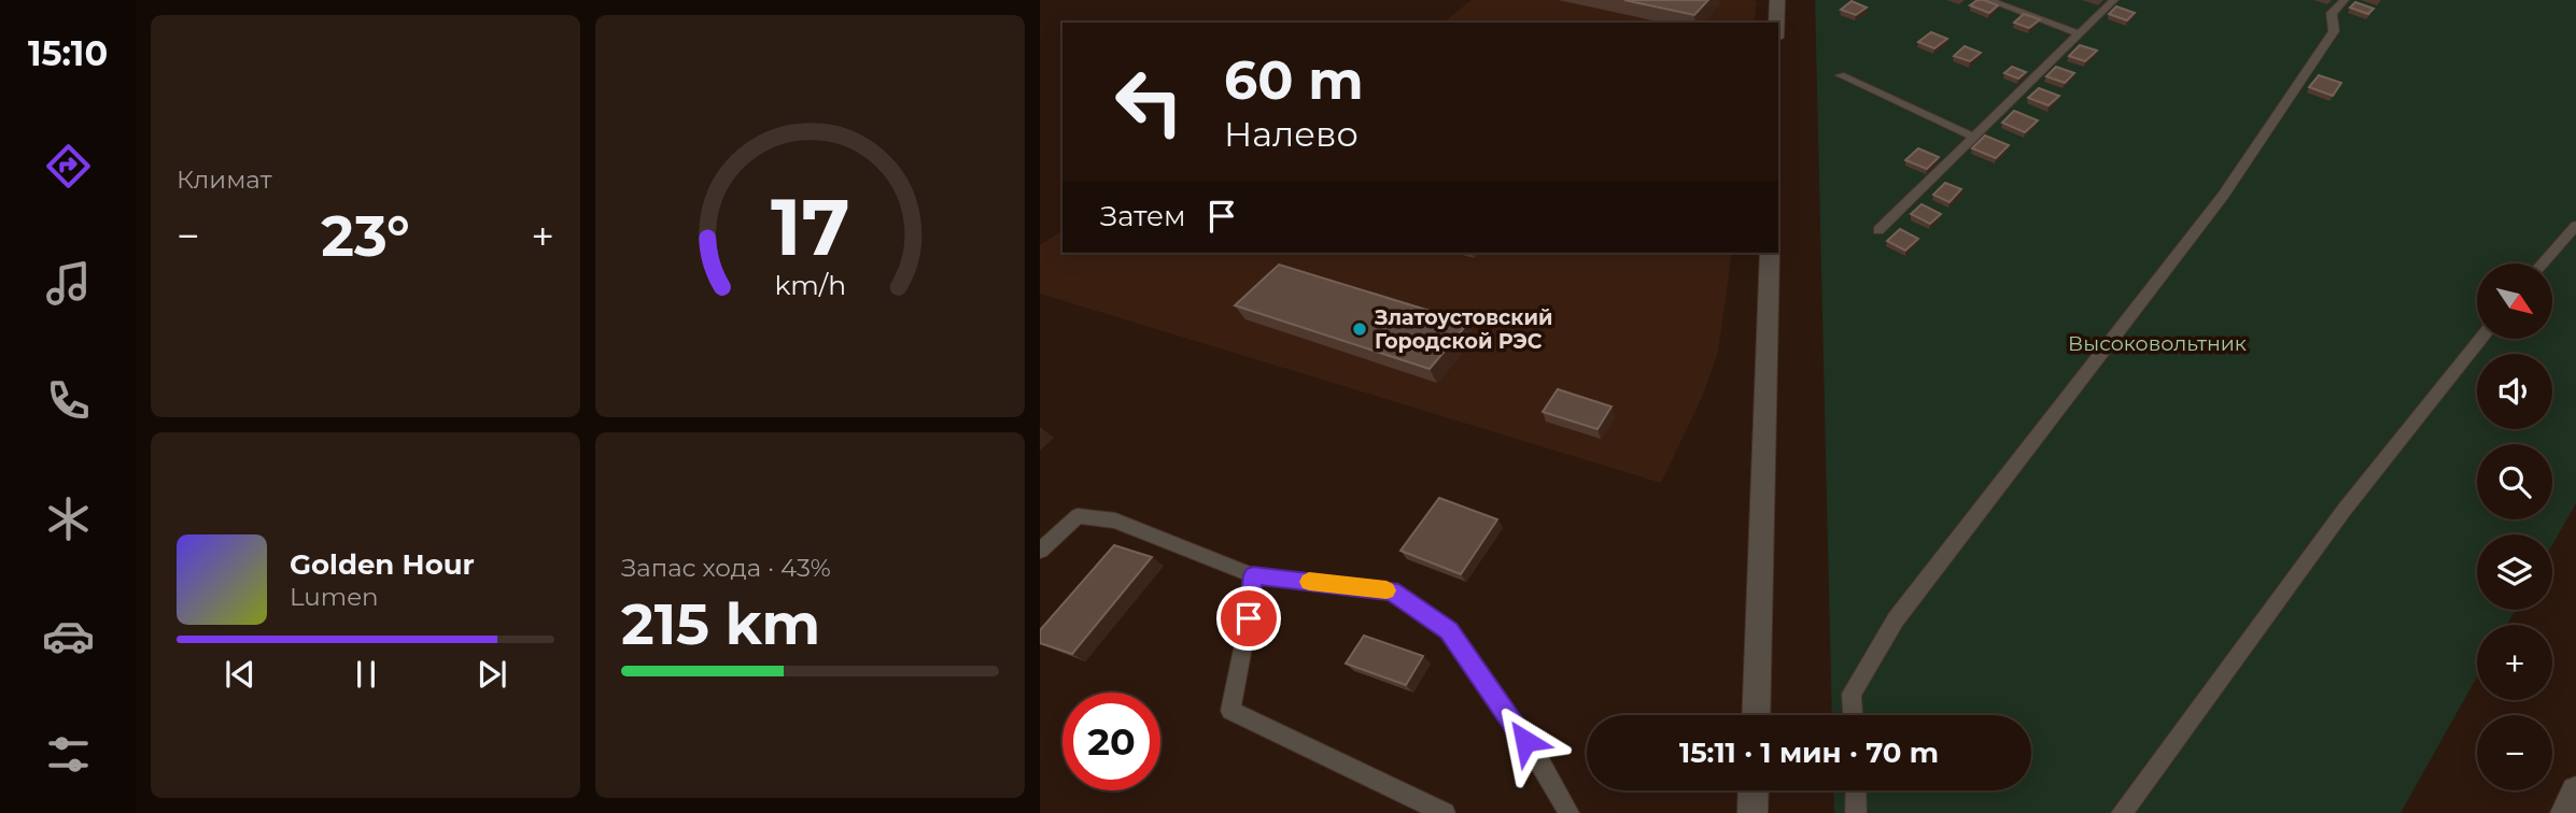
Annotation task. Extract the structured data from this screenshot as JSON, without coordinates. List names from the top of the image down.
{
  "parks": ["Высоковольтник"],
  "places": ["Златоустовский Городской РЭС"],
  "north": "bottom right",
  "page": {
    "tabs": "15:10",
    "tile": [
      "Климат",
      ["Запас хода · 43%", "215 km"]
    ],
    "turn": ["60 m", "Налево"],
    "then": "Затем",
    "heat": ["−", "23°", "+"],
    "map_buttons": ["+", "−"],
    "song": ["Golden Hour", "Lumen"],
    "limit": "20",
    "trip": "15:11 · 1 мин · 70 m",
    "gauge": ["17", "km/h"]
  }
}
